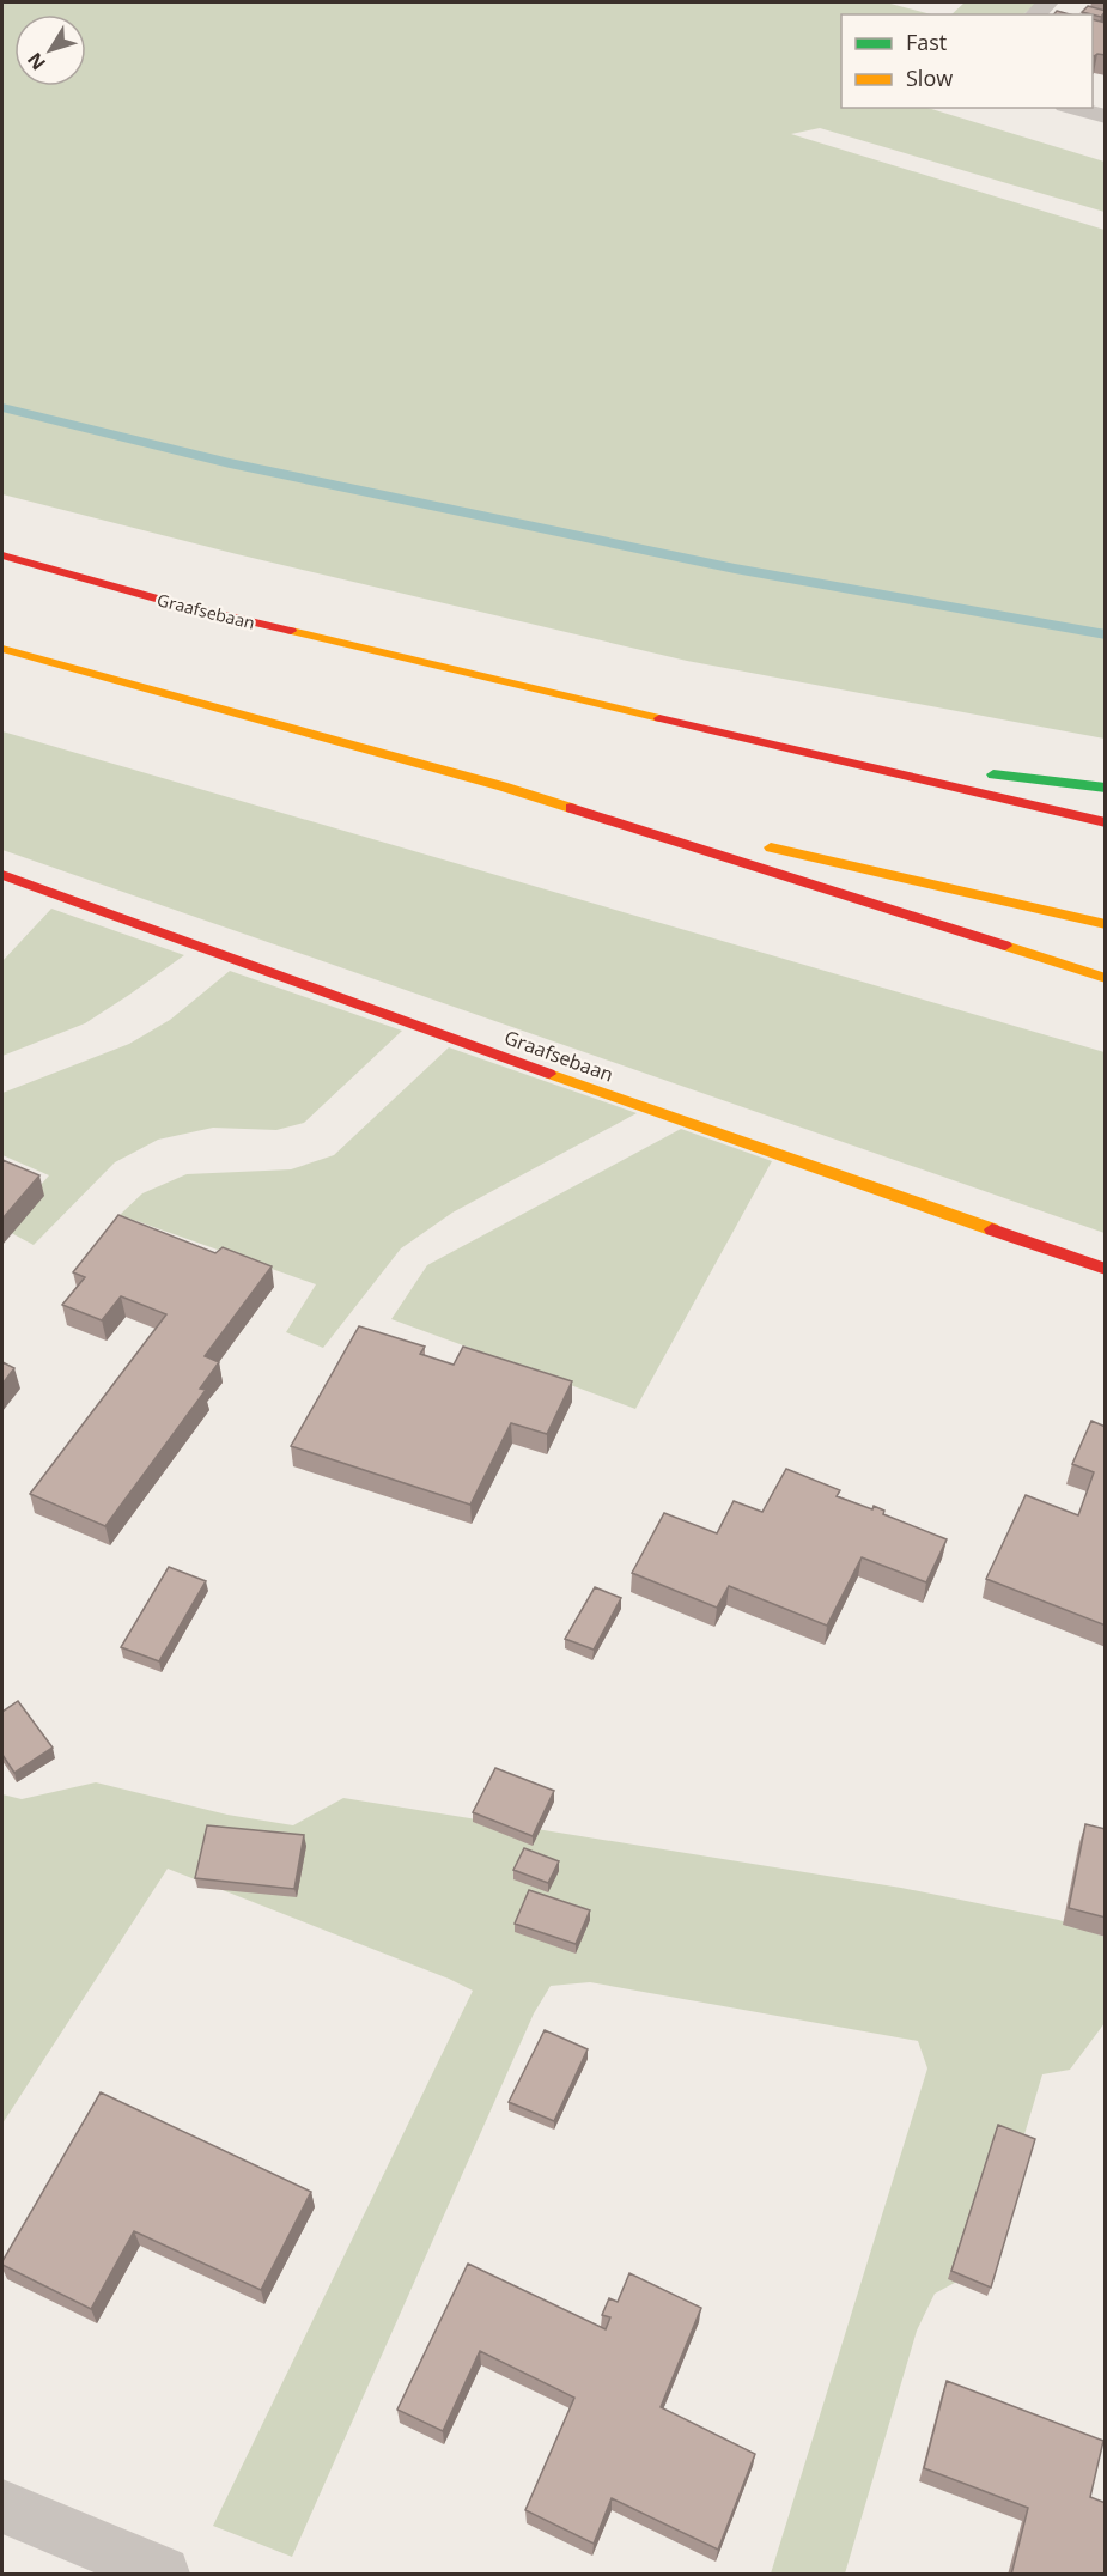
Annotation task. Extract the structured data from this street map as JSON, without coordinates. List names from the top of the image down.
{
  "streets": {
    "main road": ["Graafsebaan"]
  },
  "legend": ["Fast", "Slow"],
  "north": "bottom left"
}
